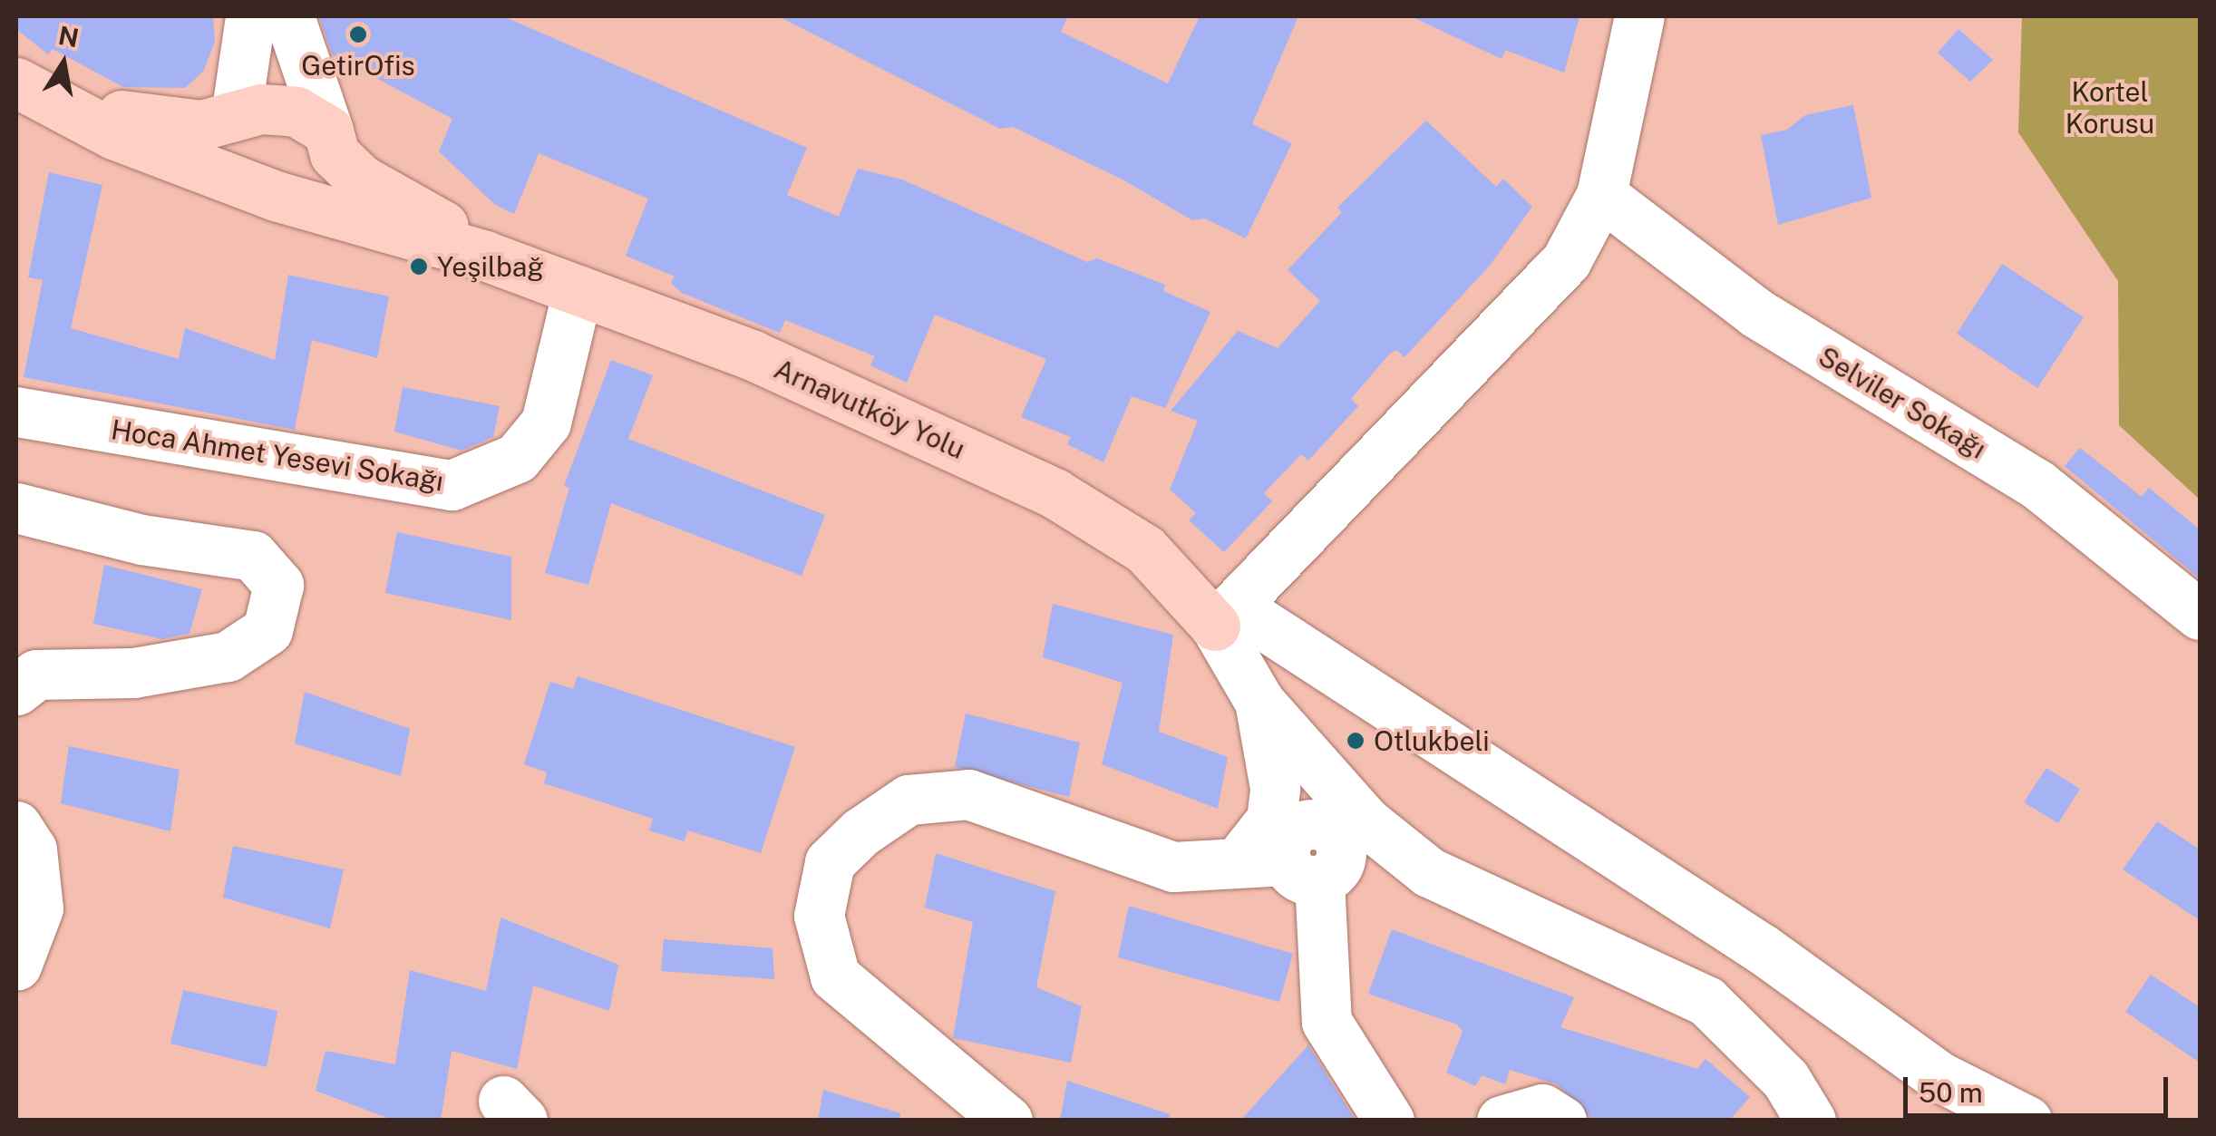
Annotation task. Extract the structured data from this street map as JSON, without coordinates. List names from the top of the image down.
{
  "streets": {
    "main road": ["Arnavutköy Yolu"],
    "street": ["Selviler Sokağı", "Hoca Ahmet Yesevi Sokağı"]
  },
  "crossings": [
    ["Arnavutköy Yolu", "Hoca Ahmet Yesevi Sokağı"]
  ],
  "parks": ["Kortel Korusu"],
  "places": ["GetirOfis", "Yeşilbağ", "Otlukbeli"],
  "scale_bar": "50 m",
  "north": "top"
}
